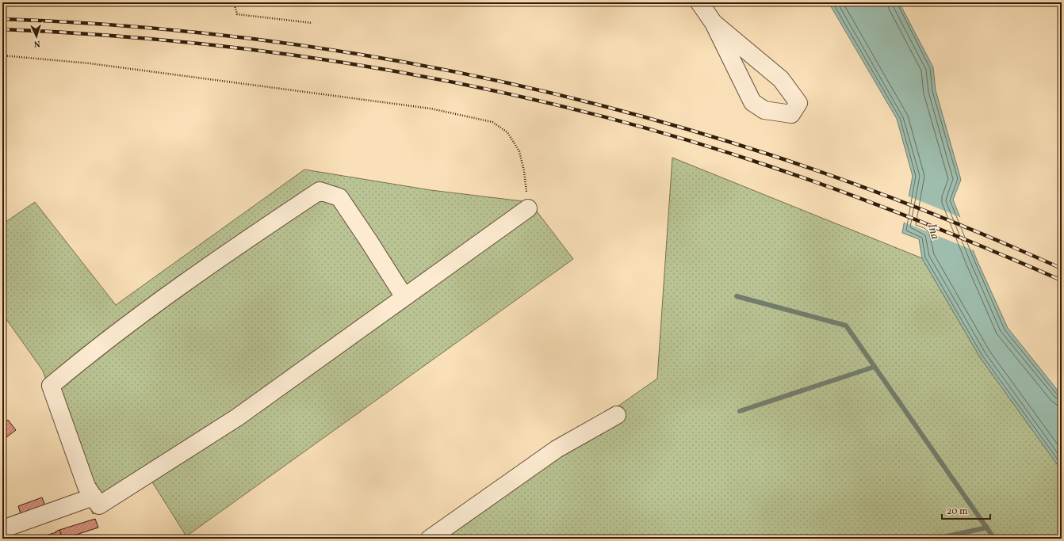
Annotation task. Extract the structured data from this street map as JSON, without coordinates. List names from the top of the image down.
{
  "water": ["Ina"],
  "scale_bar": "20 m",
  "north": "bottom"
}
